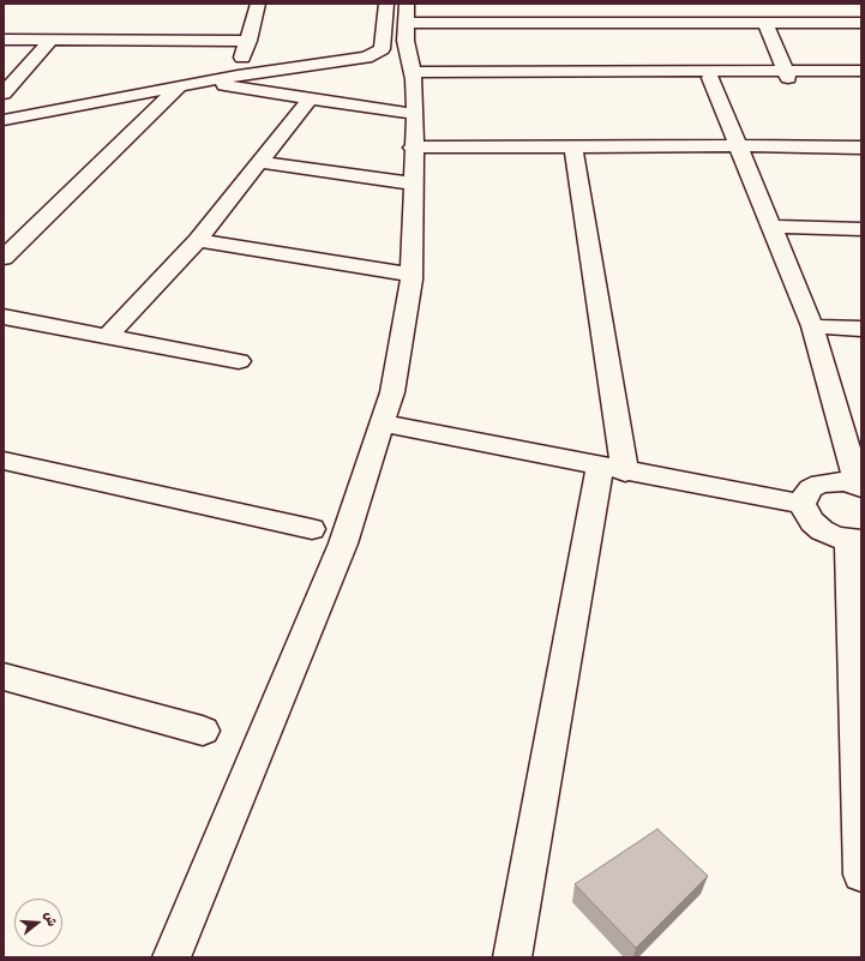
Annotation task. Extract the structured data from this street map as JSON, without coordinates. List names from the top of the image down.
{
  "north": "right"
}
